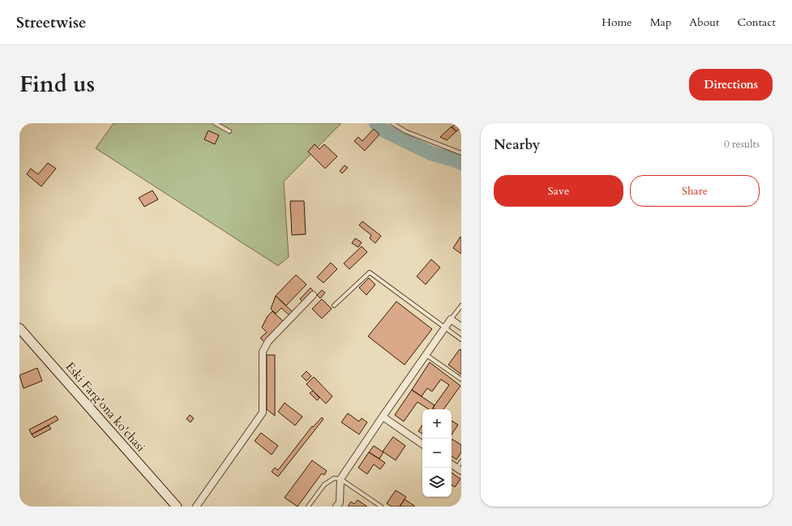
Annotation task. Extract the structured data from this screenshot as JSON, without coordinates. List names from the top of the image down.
{
  "streets": {
    "main road": ["Eski Farg'ona ko'chasi"]
  },
  "page": {
    "header": "Streetwise",
    "nav": [
      "Home",
      "Map",
      "About",
      "Contact"
    ],
    "title": "Find us",
    "buttons": [
      "Directions",
      ["Save", "Share"]
    ],
    "heading": ["Nearby", "0 results"],
    "map_buttons": ["+", "−"]
  }
}
